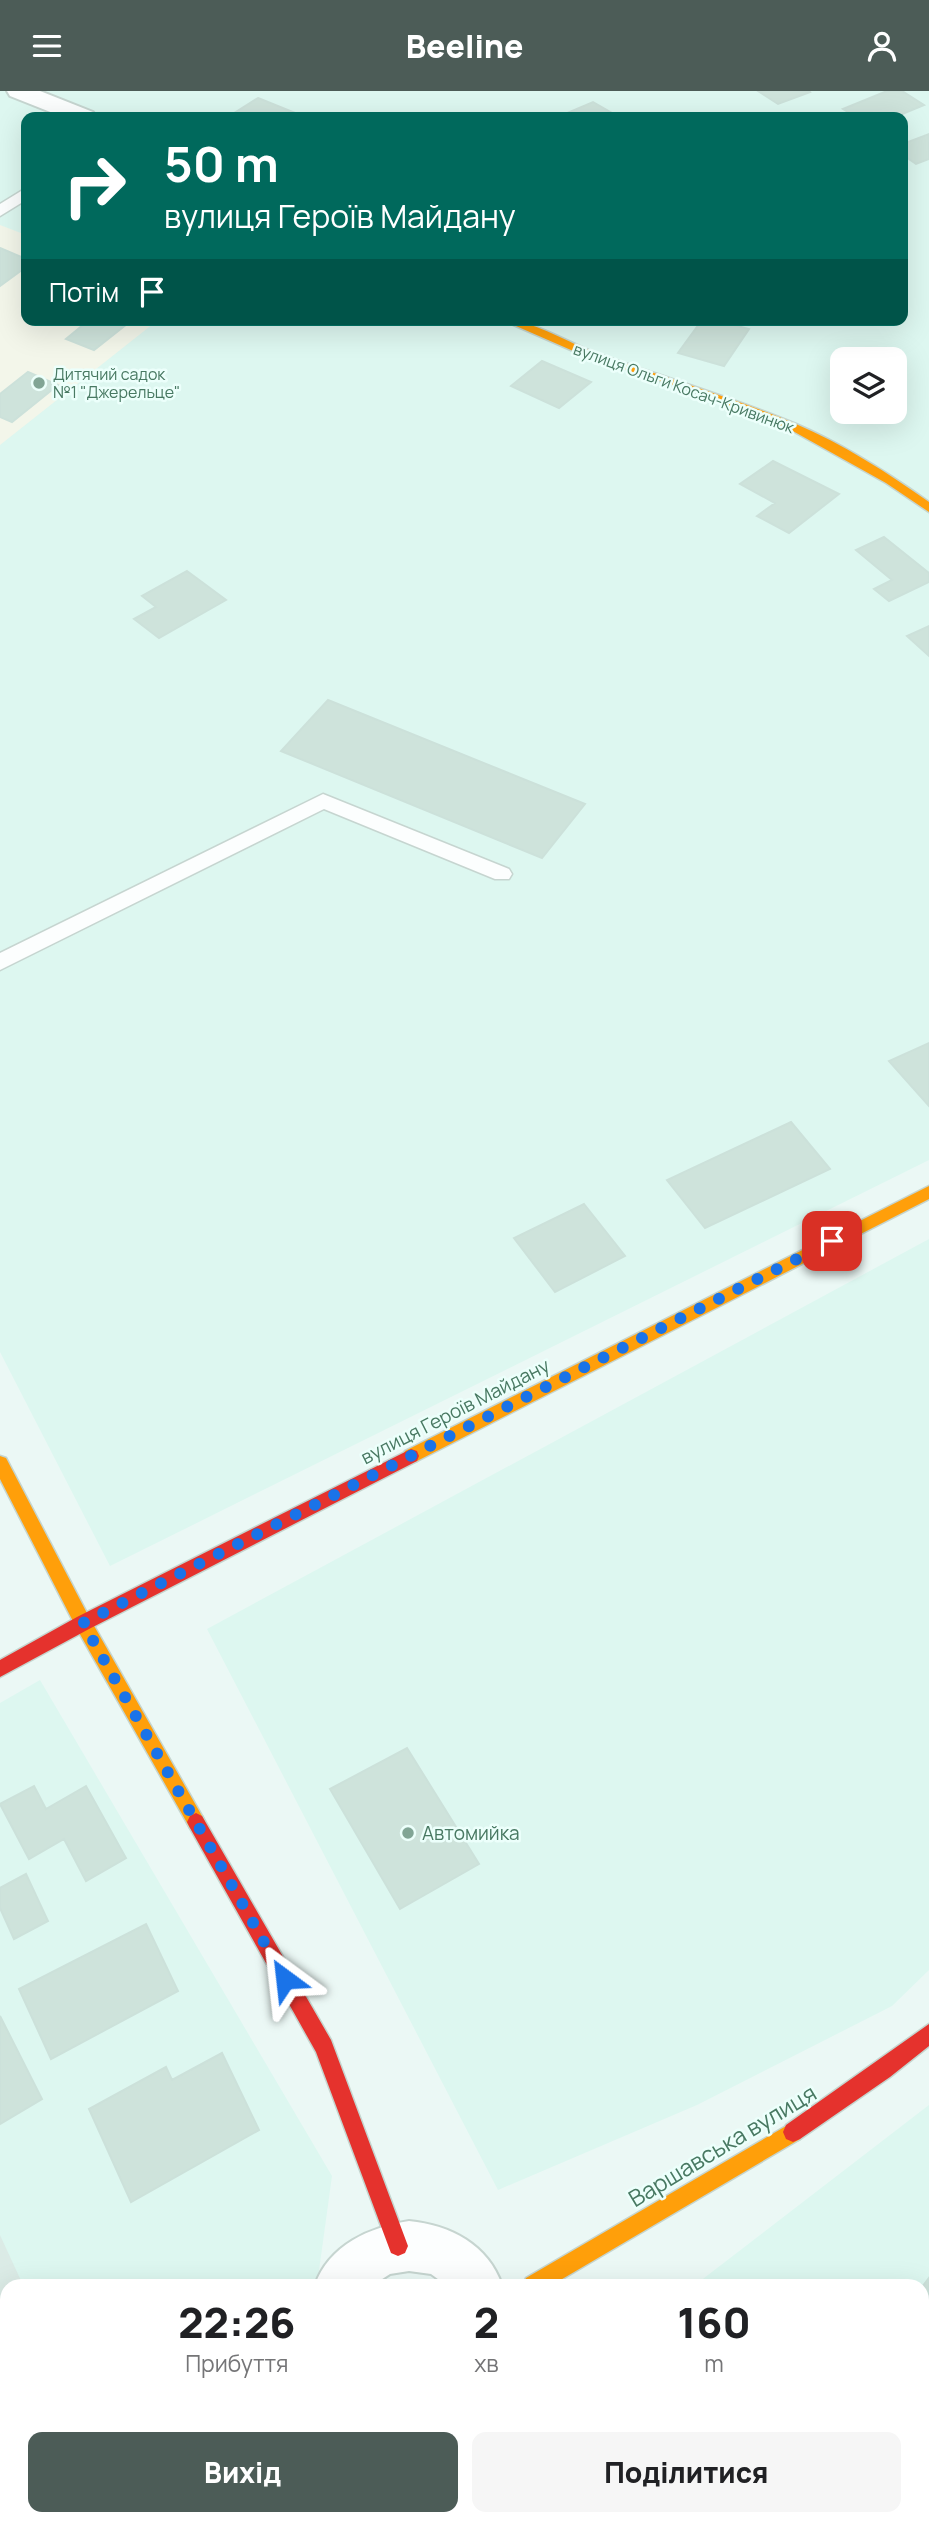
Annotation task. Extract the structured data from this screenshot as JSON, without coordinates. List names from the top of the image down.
{
  "streets": {
    "street": ["вулиця Ольги Косач-Кривинюк", "вулиця Героїв Майдану", "Варшавська вулиця"]
  },
  "places": ["Дитячий садок №1 \"Джерельце\"", "Автомийка"],
  "page": {
    "header": "Beeline",
    "turn": ["50 m", "вулиця Героїв Майдану"],
    "then": "Потім",
    "eta": [
      "22:26",
      "Прибуття",
      "2",
      "хв",
      "160",
      "m"
    ],
    "buttons": ["Вихід", "Поділитися"]
  }
}
